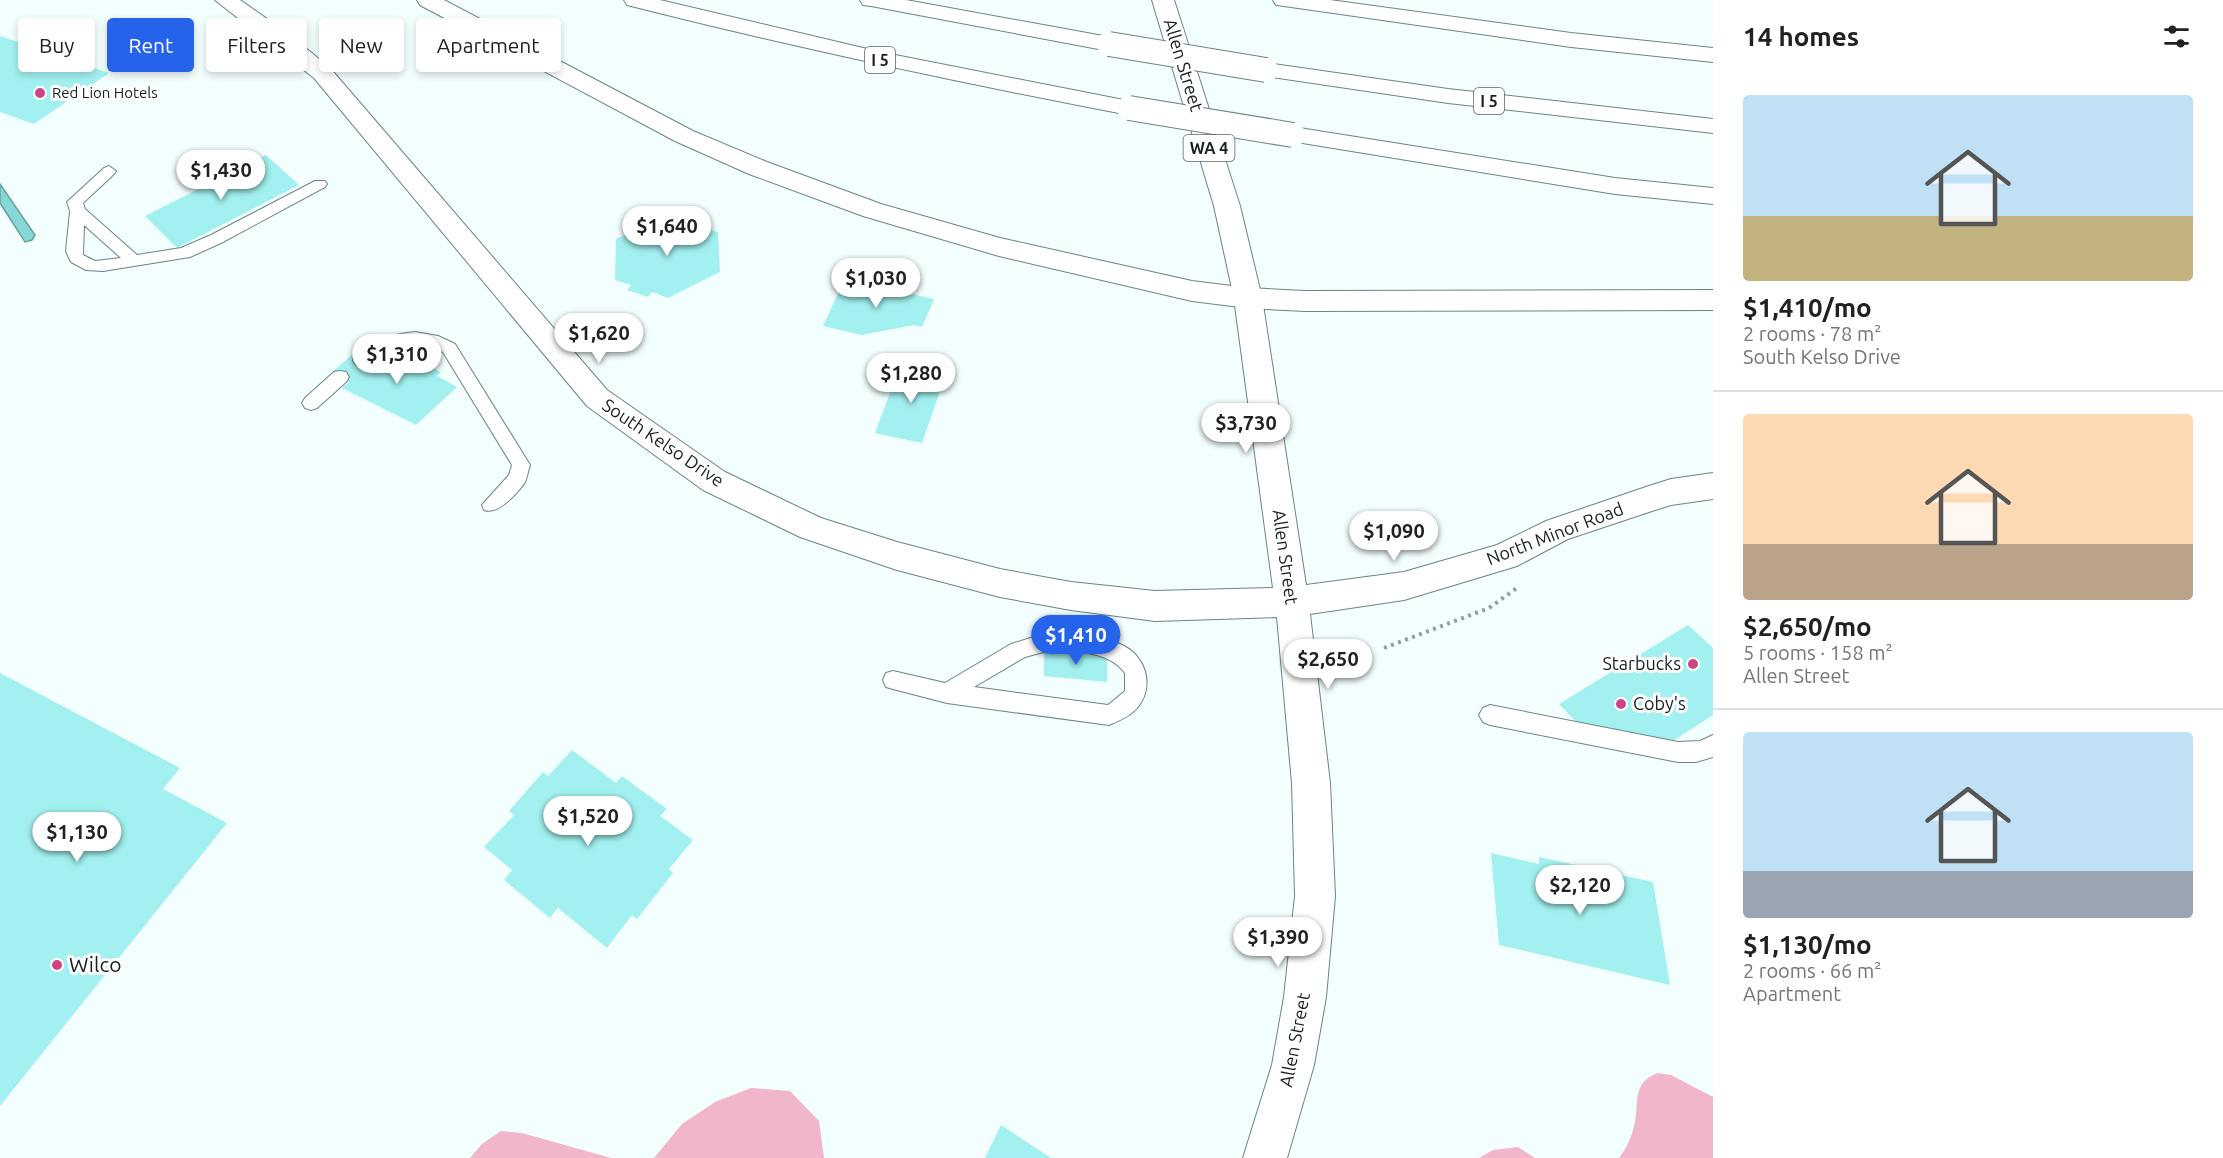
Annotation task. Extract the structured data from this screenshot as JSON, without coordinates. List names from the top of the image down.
{
  "streets": {
    "main road": [
      "I 5",
      "Allen Street",
      "WA 4",
      "South Kelso Drive",
      "North Minor Road"
    ]
  },
  "crossings": [
    ["Allen Street", "South Kelso Drive"],
    ["Allen Street", "North Minor Road"],
    ["South Kelso Drive", "North Minor Road"]
  ],
  "places": [
    "Red Lion Hotels",
    "Starbucks",
    "Coby's",
    "Wilco"
  ],
  "page": {
    "heading": "14 homes",
    "chip": [
      "Buy",
      "Rent",
      "Filters",
      "New",
      "Apartment"
    ],
    "list": [
      {
        "name": "$1,410/mo",
        "note": "2 rooms · 78 m² · South Kelso Drive"
      },
      {
        "name": "$2,650/mo",
        "note": "5 rooms · 158 m² · Allen Street"
      },
      {
        "name": "$1,130/mo",
        "note": "2 rooms · 66 m² · Apartment"
      }
    ],
    "price": [
      "$1,430",
      "$1,640",
      "$1,030",
      "$1,620",
      "$1,310",
      "$1,280",
      "$3,730",
      "$1,090",
      "$1,410",
      "$2,650",
      "$1,520",
      "$1,130",
      "$2,120",
      "$1,390"
    ]
  }
}
